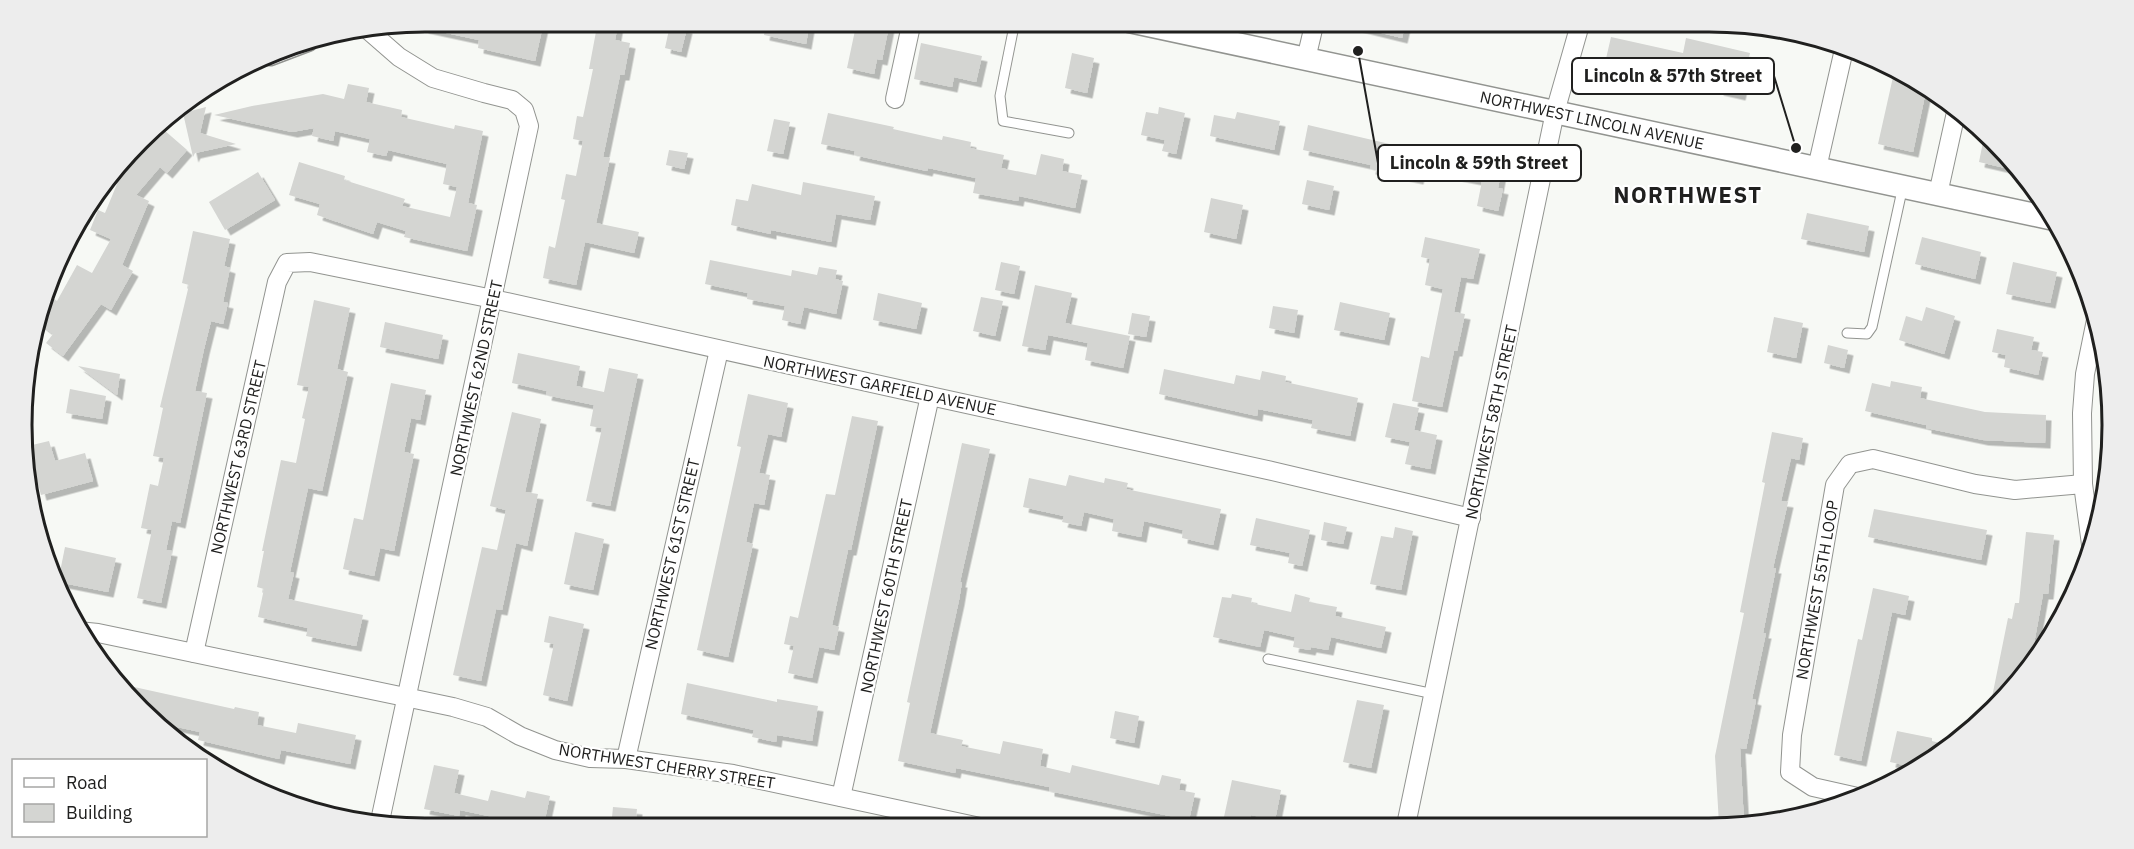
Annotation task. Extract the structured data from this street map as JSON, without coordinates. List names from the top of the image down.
{
  "streets": {
    "street": [
      "NORTHWEST LINCOLN AVENUE",
      "NORTHWEST 62ND STREET",
      "NORTHWEST GARFIELD AVENUE",
      "NORTHWEST 58TH STREET",
      "NORTHWEST 63RD STREET",
      "NORTHWEST 61ST STREET",
      "NORTHWEST 55TH LOOP",
      "NORTHWEST 60TH STREET",
      "NORTHWEST CHERRY STREET"
    ]
  },
  "crossings": [
    ["NORTHWEST LINCOLN AVENUE", "NORTHWEST 58TH STREET"],
    ["NORTHWEST 62ND STREET", "NORTHWEST GARFIELD AVENUE"],
    ["NORTHWEST 62ND STREET", "NORTHWEST CHERRY STREET"],
    ["NORTHWEST GARFIELD AVENUE", "NORTHWEST 58TH STREET"],
    ["NORTHWEST GARFIELD AVENUE", "NORTHWEST 63RD STREET"],
    ["NORTHWEST GARFIELD AVENUE", "NORTHWEST 61ST STREET"],
    ["NORTHWEST GARFIELD AVENUE", "NORTHWEST 60TH STREET"],
    ["NORTHWEST 63RD STREET", "NORTHWEST CHERRY STREET"],
    ["NORTHWEST 61ST STREET", "NORTHWEST CHERRY STREET"],
    ["NORTHWEST 60TH STREET", "NORTHWEST CHERRY STREET"]
  ],
  "districts": ["NORTHWEST"],
  "places": ["Lincoln & 59th Street", "Lincoln & 57th Street"],
  "legend": ["Road", "Building"]
}
